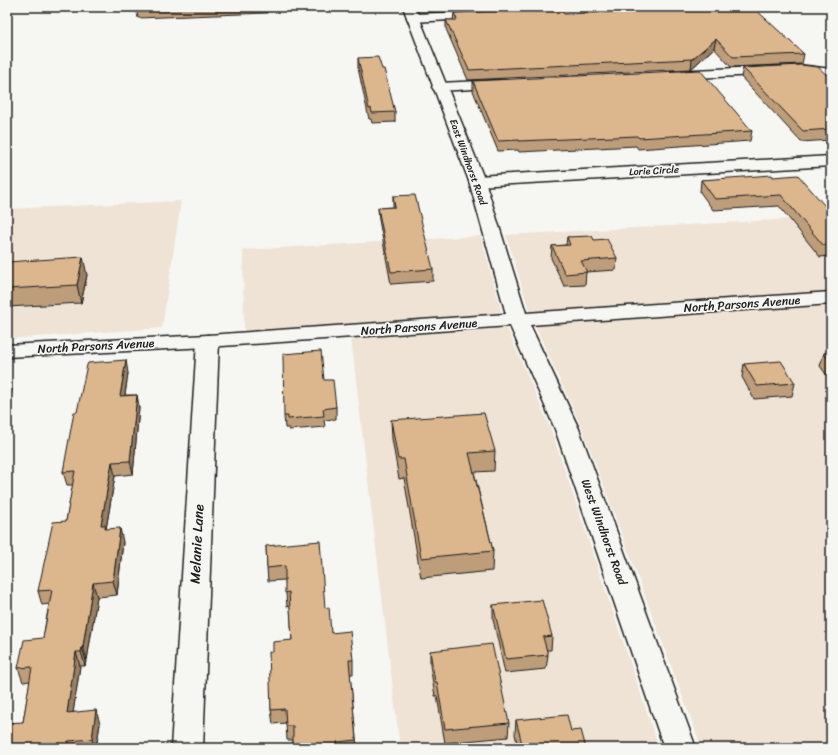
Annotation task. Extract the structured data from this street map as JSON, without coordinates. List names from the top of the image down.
{
  "streets": {
    "street": [
      "East Windhorst Road",
      "Lorie Circle",
      "North Parsons Avenue",
      "West Windhorst Road",
      "Melanie Lane"
    ]
  },
  "crossings": [
    ["East Windhorst Road", "Lorie Circle"],
    ["East Windhorst Road", "North Parsons Avenue"],
    ["East Windhorst Road", "West Windhorst Road"],
    ["North Parsons Avenue", "West Windhorst Road"],
    ["North Parsons Avenue", "Melanie Lane"]
  ]
}
